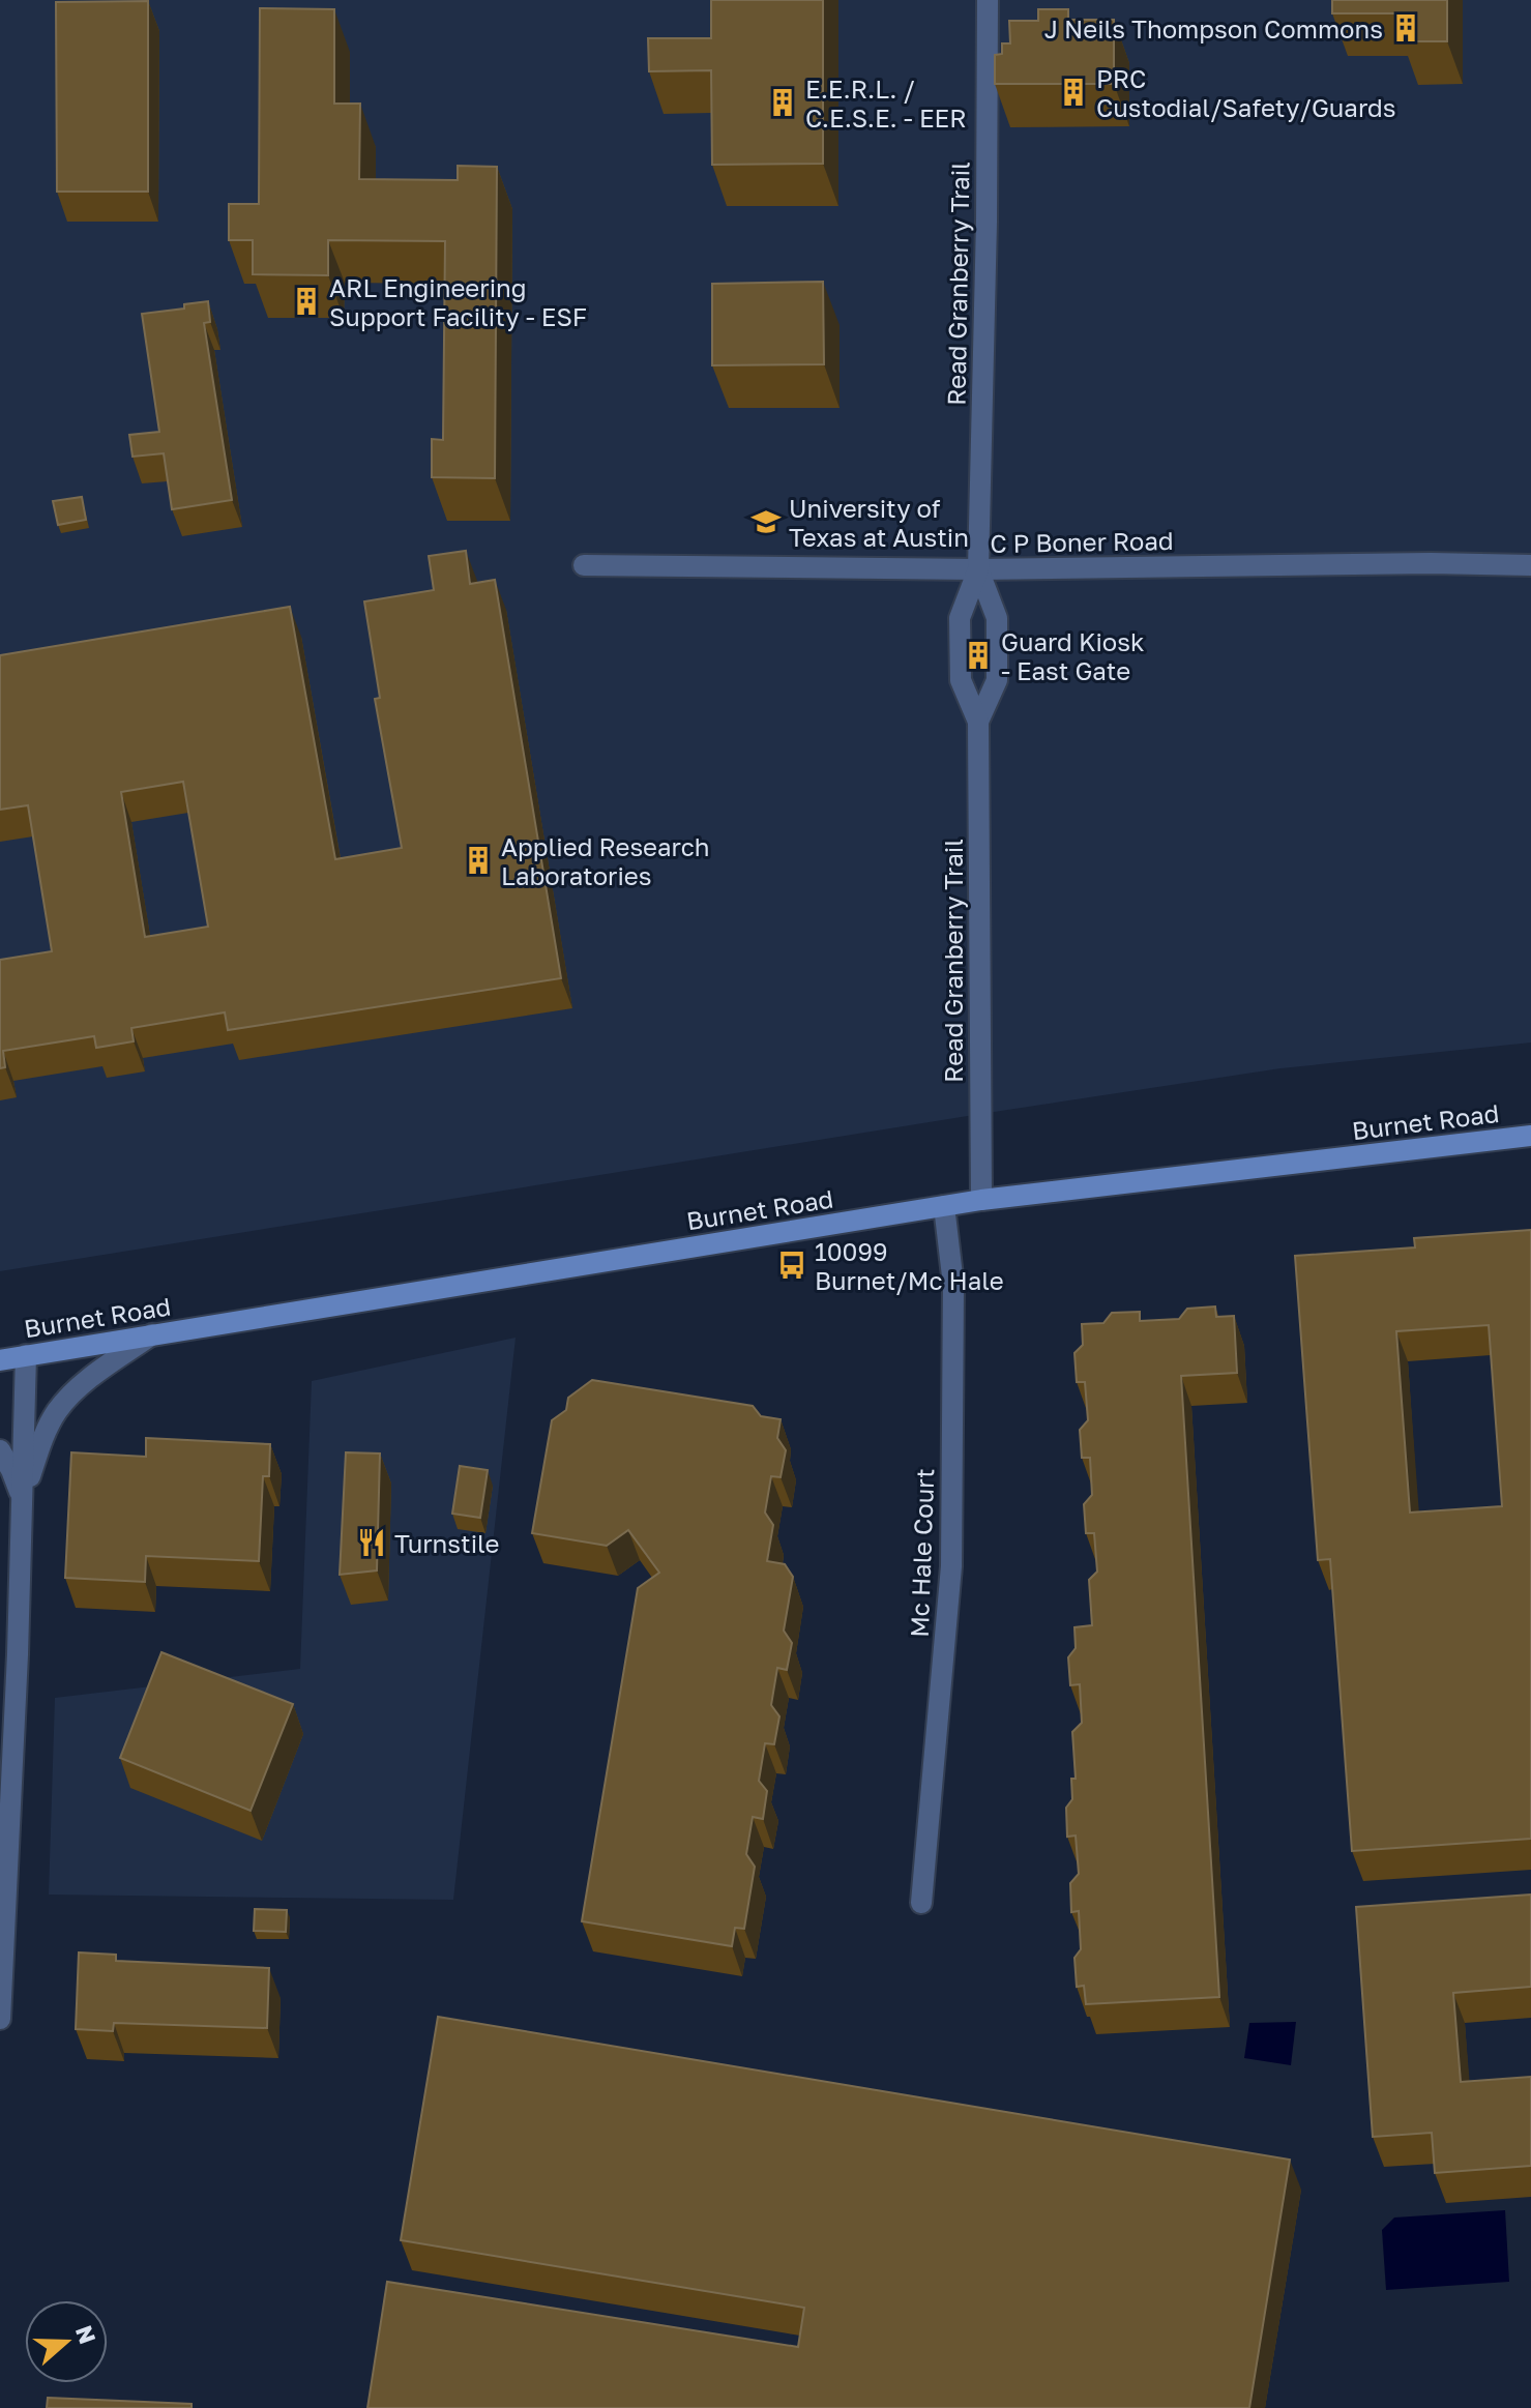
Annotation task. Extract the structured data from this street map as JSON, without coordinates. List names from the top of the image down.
{
  "streets": {
    "main road": ["Burnet Road"],
    "street": ["Read Granberry Trail", "C P Boner Road", "Mc Hale Court"]
  },
  "crossings": [
    ["Read Granberry Trail", "C P Boner Road"],
    ["Read Granberry Trail", "Burnet Road"],
    ["Burnet Road", "Mc Hale Court"]
  ],
  "places": {
    "building": [
      "J Neils Thompson Commons",
      "PRC Custodial/Safety/Guards",
      "E.E.R.L. / C.E.S.E. - EER",
      "ARL Engineering Support Facility - ESF",
      "Guard Kiosk - East Gate",
      "Applied Research Laboratories"
    ],
    "school or university": ["University of Texas at Austin"],
    "bus stop": ["10099 Burnet/Mc Hale"],
    "restaurant": ["Turnstile"]
  },
  "north": "right"
}
